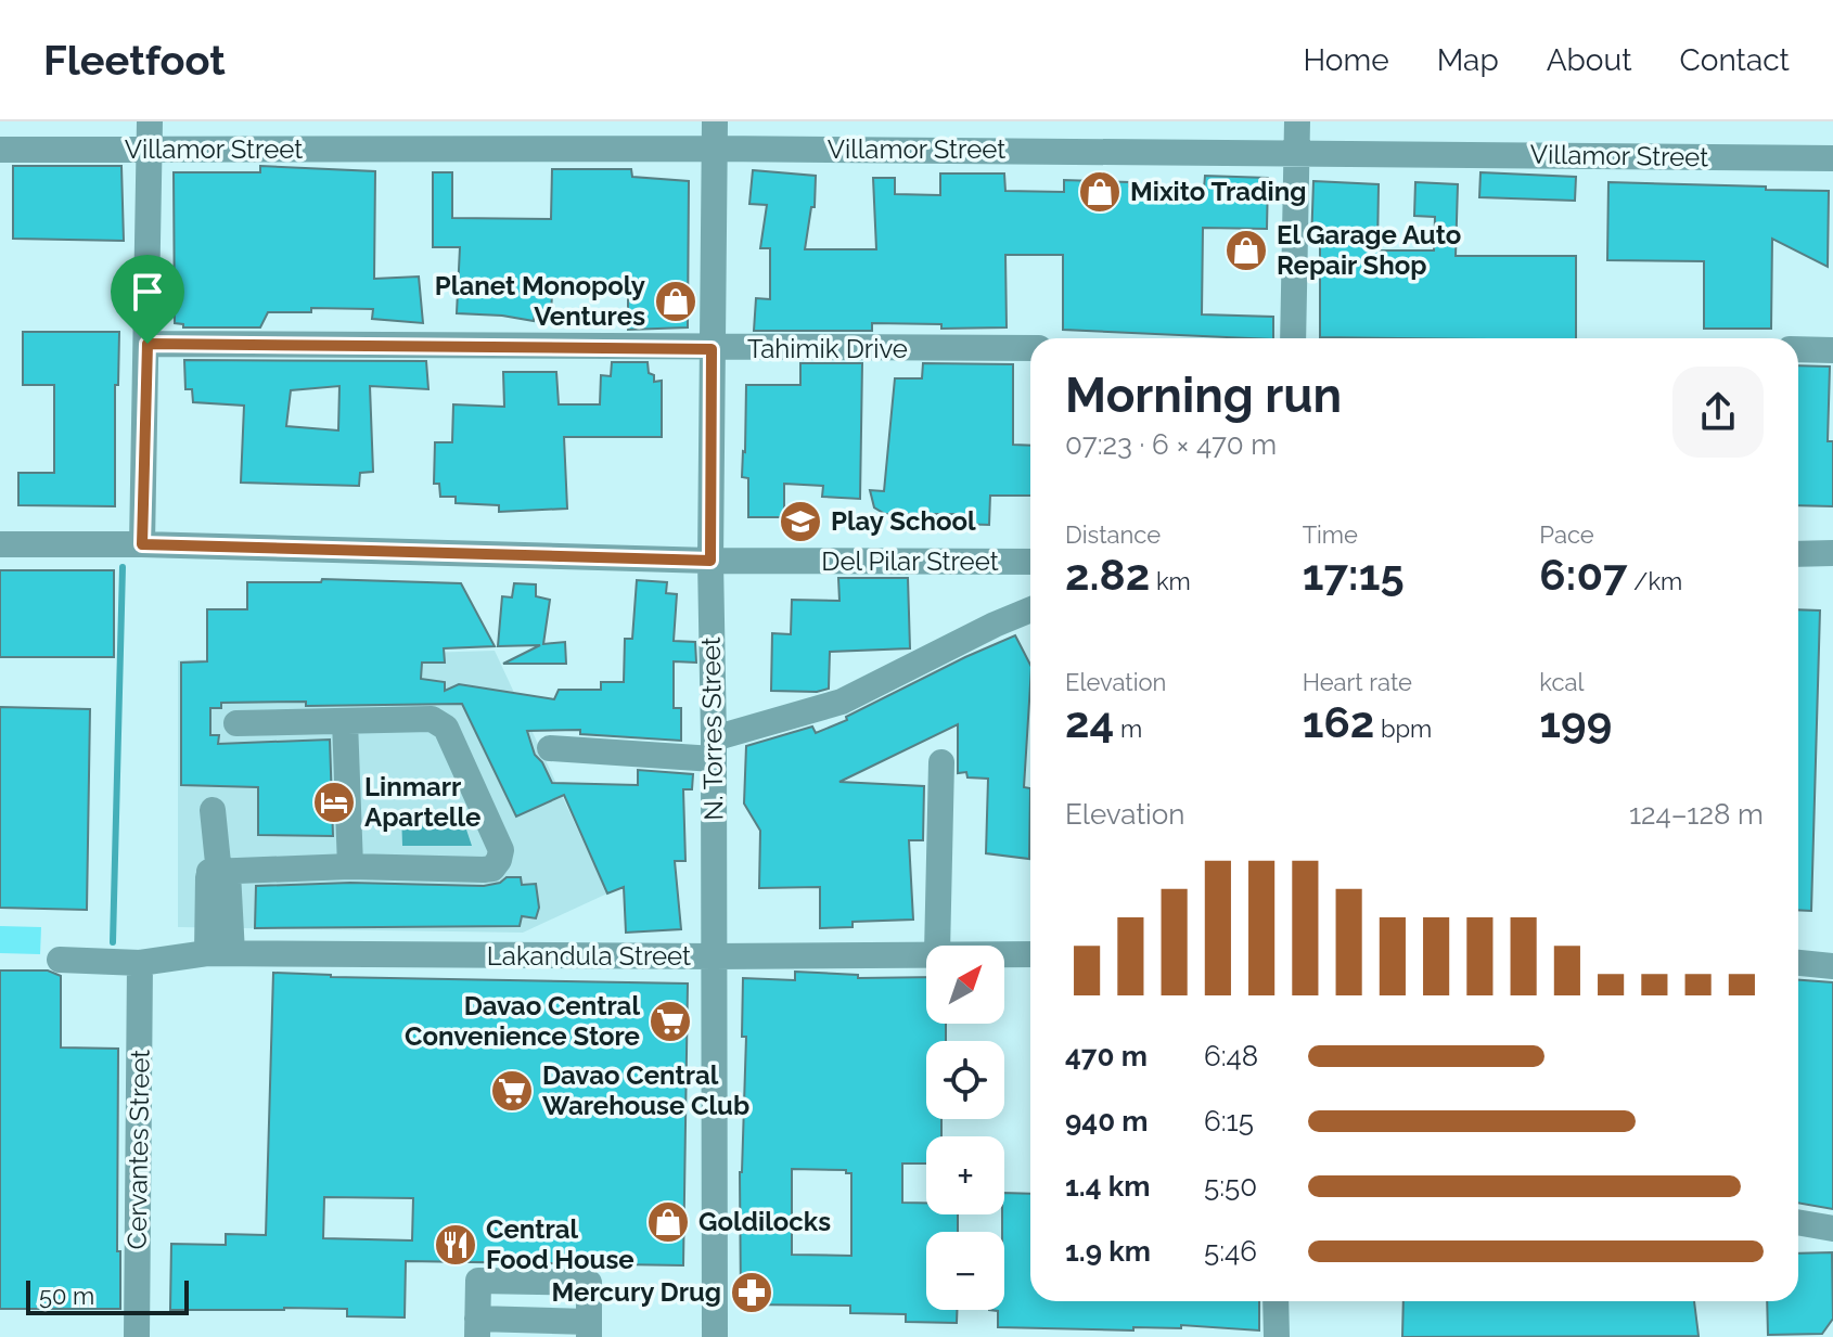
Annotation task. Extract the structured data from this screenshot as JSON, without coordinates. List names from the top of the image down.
{
  "streets": {
    "street": [
      "Villamor Street",
      "Tahimik Drive",
      "Del Pilar Street",
      "N. Torres Street",
      "Lakandula Street",
      "Cervantes Street"
    ]
  },
  "crossings": [
    ["Villamor Street", "N. Torres Street"],
    ["Tahimik Drive", "N. Torres Street"],
    ["Del Pilar Street", "N. Torres Street"],
    ["N. Torres Street", "Lakandula Street"],
    ["Lakandula Street", "Cervantes Street"]
  ],
  "places": {
    "shop": [
      "Mixito Trading",
      "El Garage Auto Repair Shop",
      "Planet Monopoly Ventures",
      "Goldilocks"
    ],
    "school or university": ["Play School"],
    "hotel": ["Linmarr Apartelle"],
    "supermarket": ["Davao Central Convenience Store", "Davao Central Warehouse Club"],
    "restaurant": ["Central Food House"],
    "pharmacy": ["Mercury Drug"]
  },
  "scale_bar": "50 m",
  "north": "top right",
  "page": {
    "header": "Fleetfoot",
    "nav": [
      "Home",
      "Map",
      "About",
      "Contact"
    ],
    "heading": ["Morning run", "07:23 · 6 × 470 m"],
    "stats": [
      ["Distance", "2.82 km"],
      ["Time", "17:15"],
      ["Pace", "6:07 /km"],
      ["Elevation", "24 m"],
      ["Heart rate", "162 bpm"],
      ["kcal", "199"]
    ],
    "chart": ["Elevation", "124–128 m"],
    "map_buttons": ["+", "−"],
    "list": [
      {
        "name": "470 m",
        "note": "6:48"
      },
      {
        "name": "940 m",
        "note": "6:15"
      },
      {
        "name": "1.4 km",
        "note": "5:50"
      },
      {
        "name": "1.9 km",
        "note": "5:46"
      }
    ],
    "scale": "50 m"
  }
}
